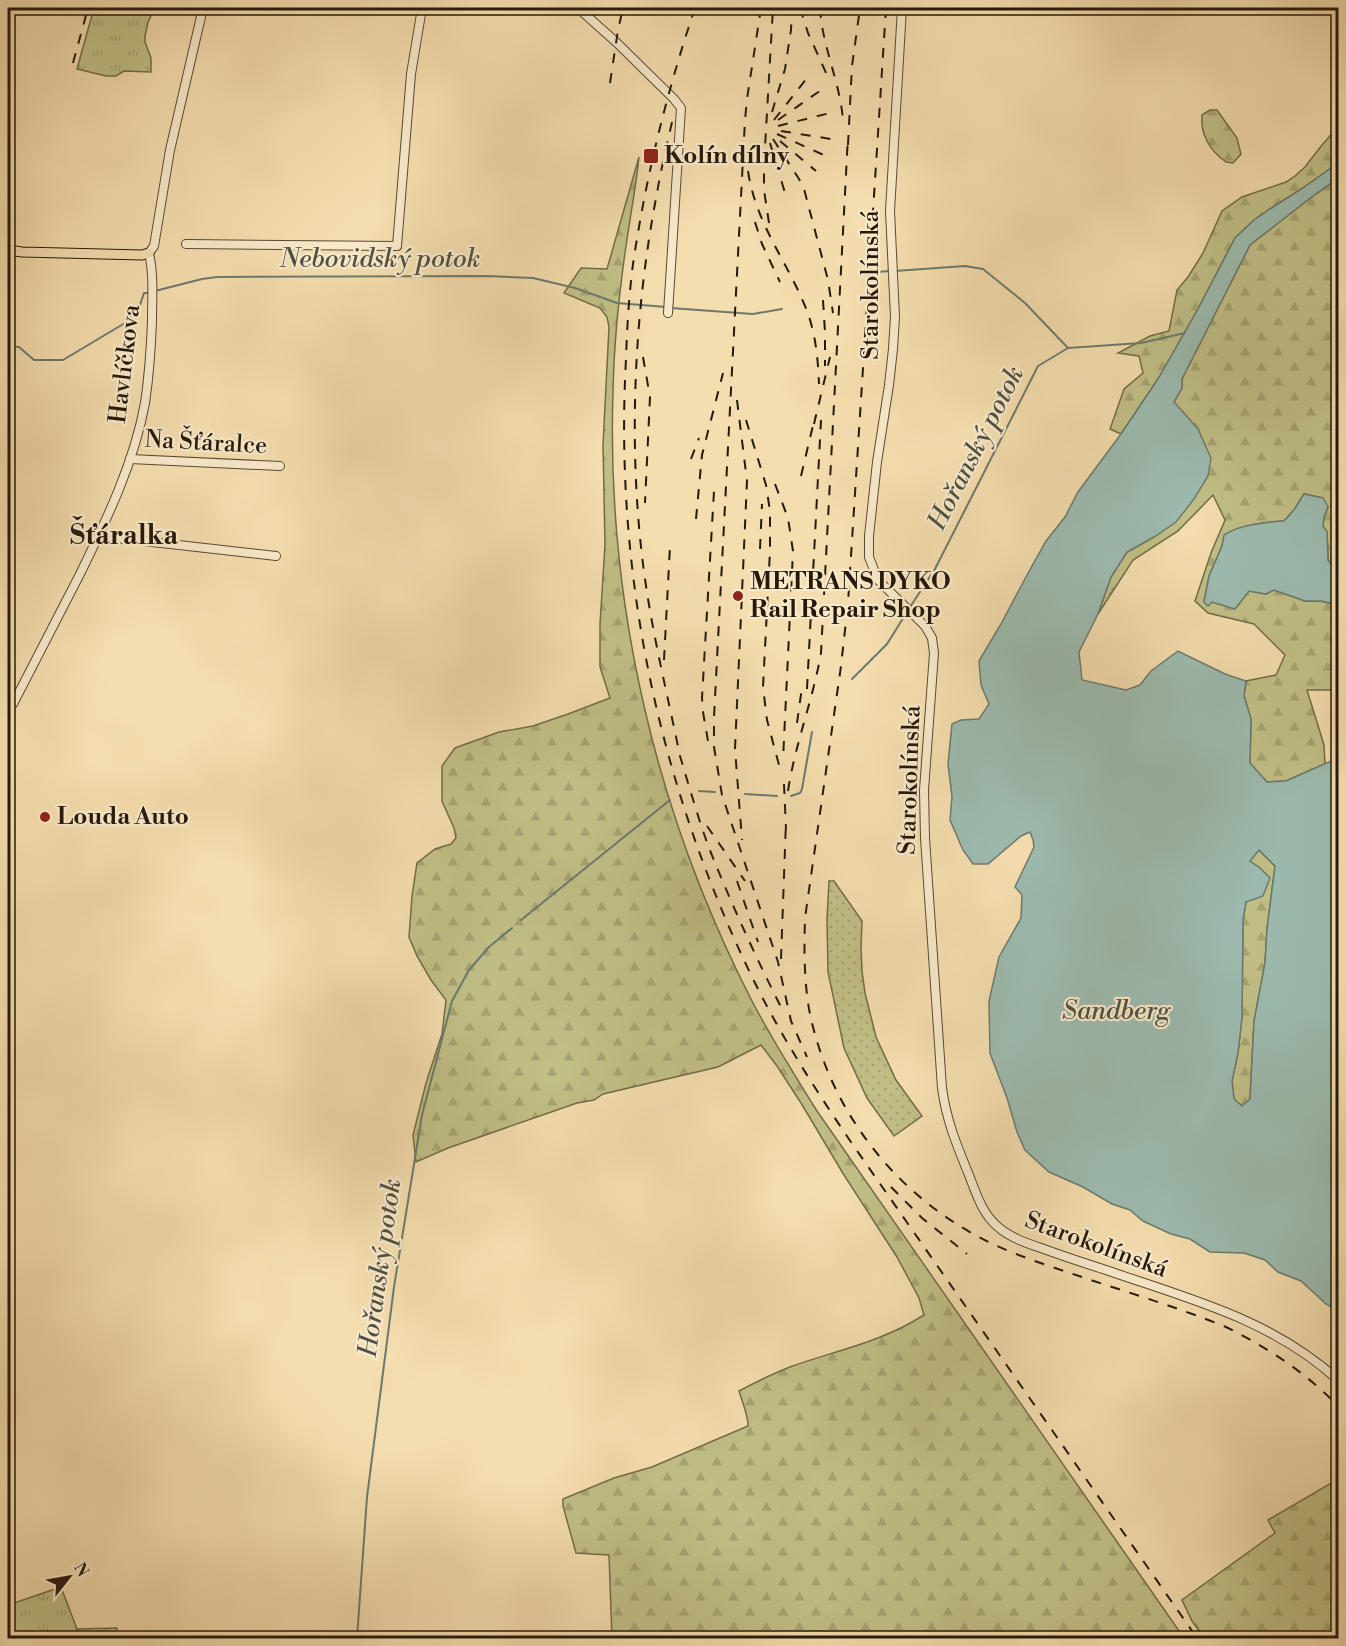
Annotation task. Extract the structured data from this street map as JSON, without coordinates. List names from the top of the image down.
{
  "streets": {
    "street": ["Starokolínská", "Havlíčkova", "Na Šťáralce"]
  },
  "crossings": [
    ["Havlíčkova", "Na Šťáralce"]
  ],
  "districts": ["Šťáralka"],
  "water": ["Nebovidský potok", "Hořanský potok", "Sandberg"],
  "places": {
    "transit": ["Kolín dílny"],
    "other": ["METRANS DYKO Rail Repair Shop", "Louda Auto"]
  },
  "north": "top right"
}
